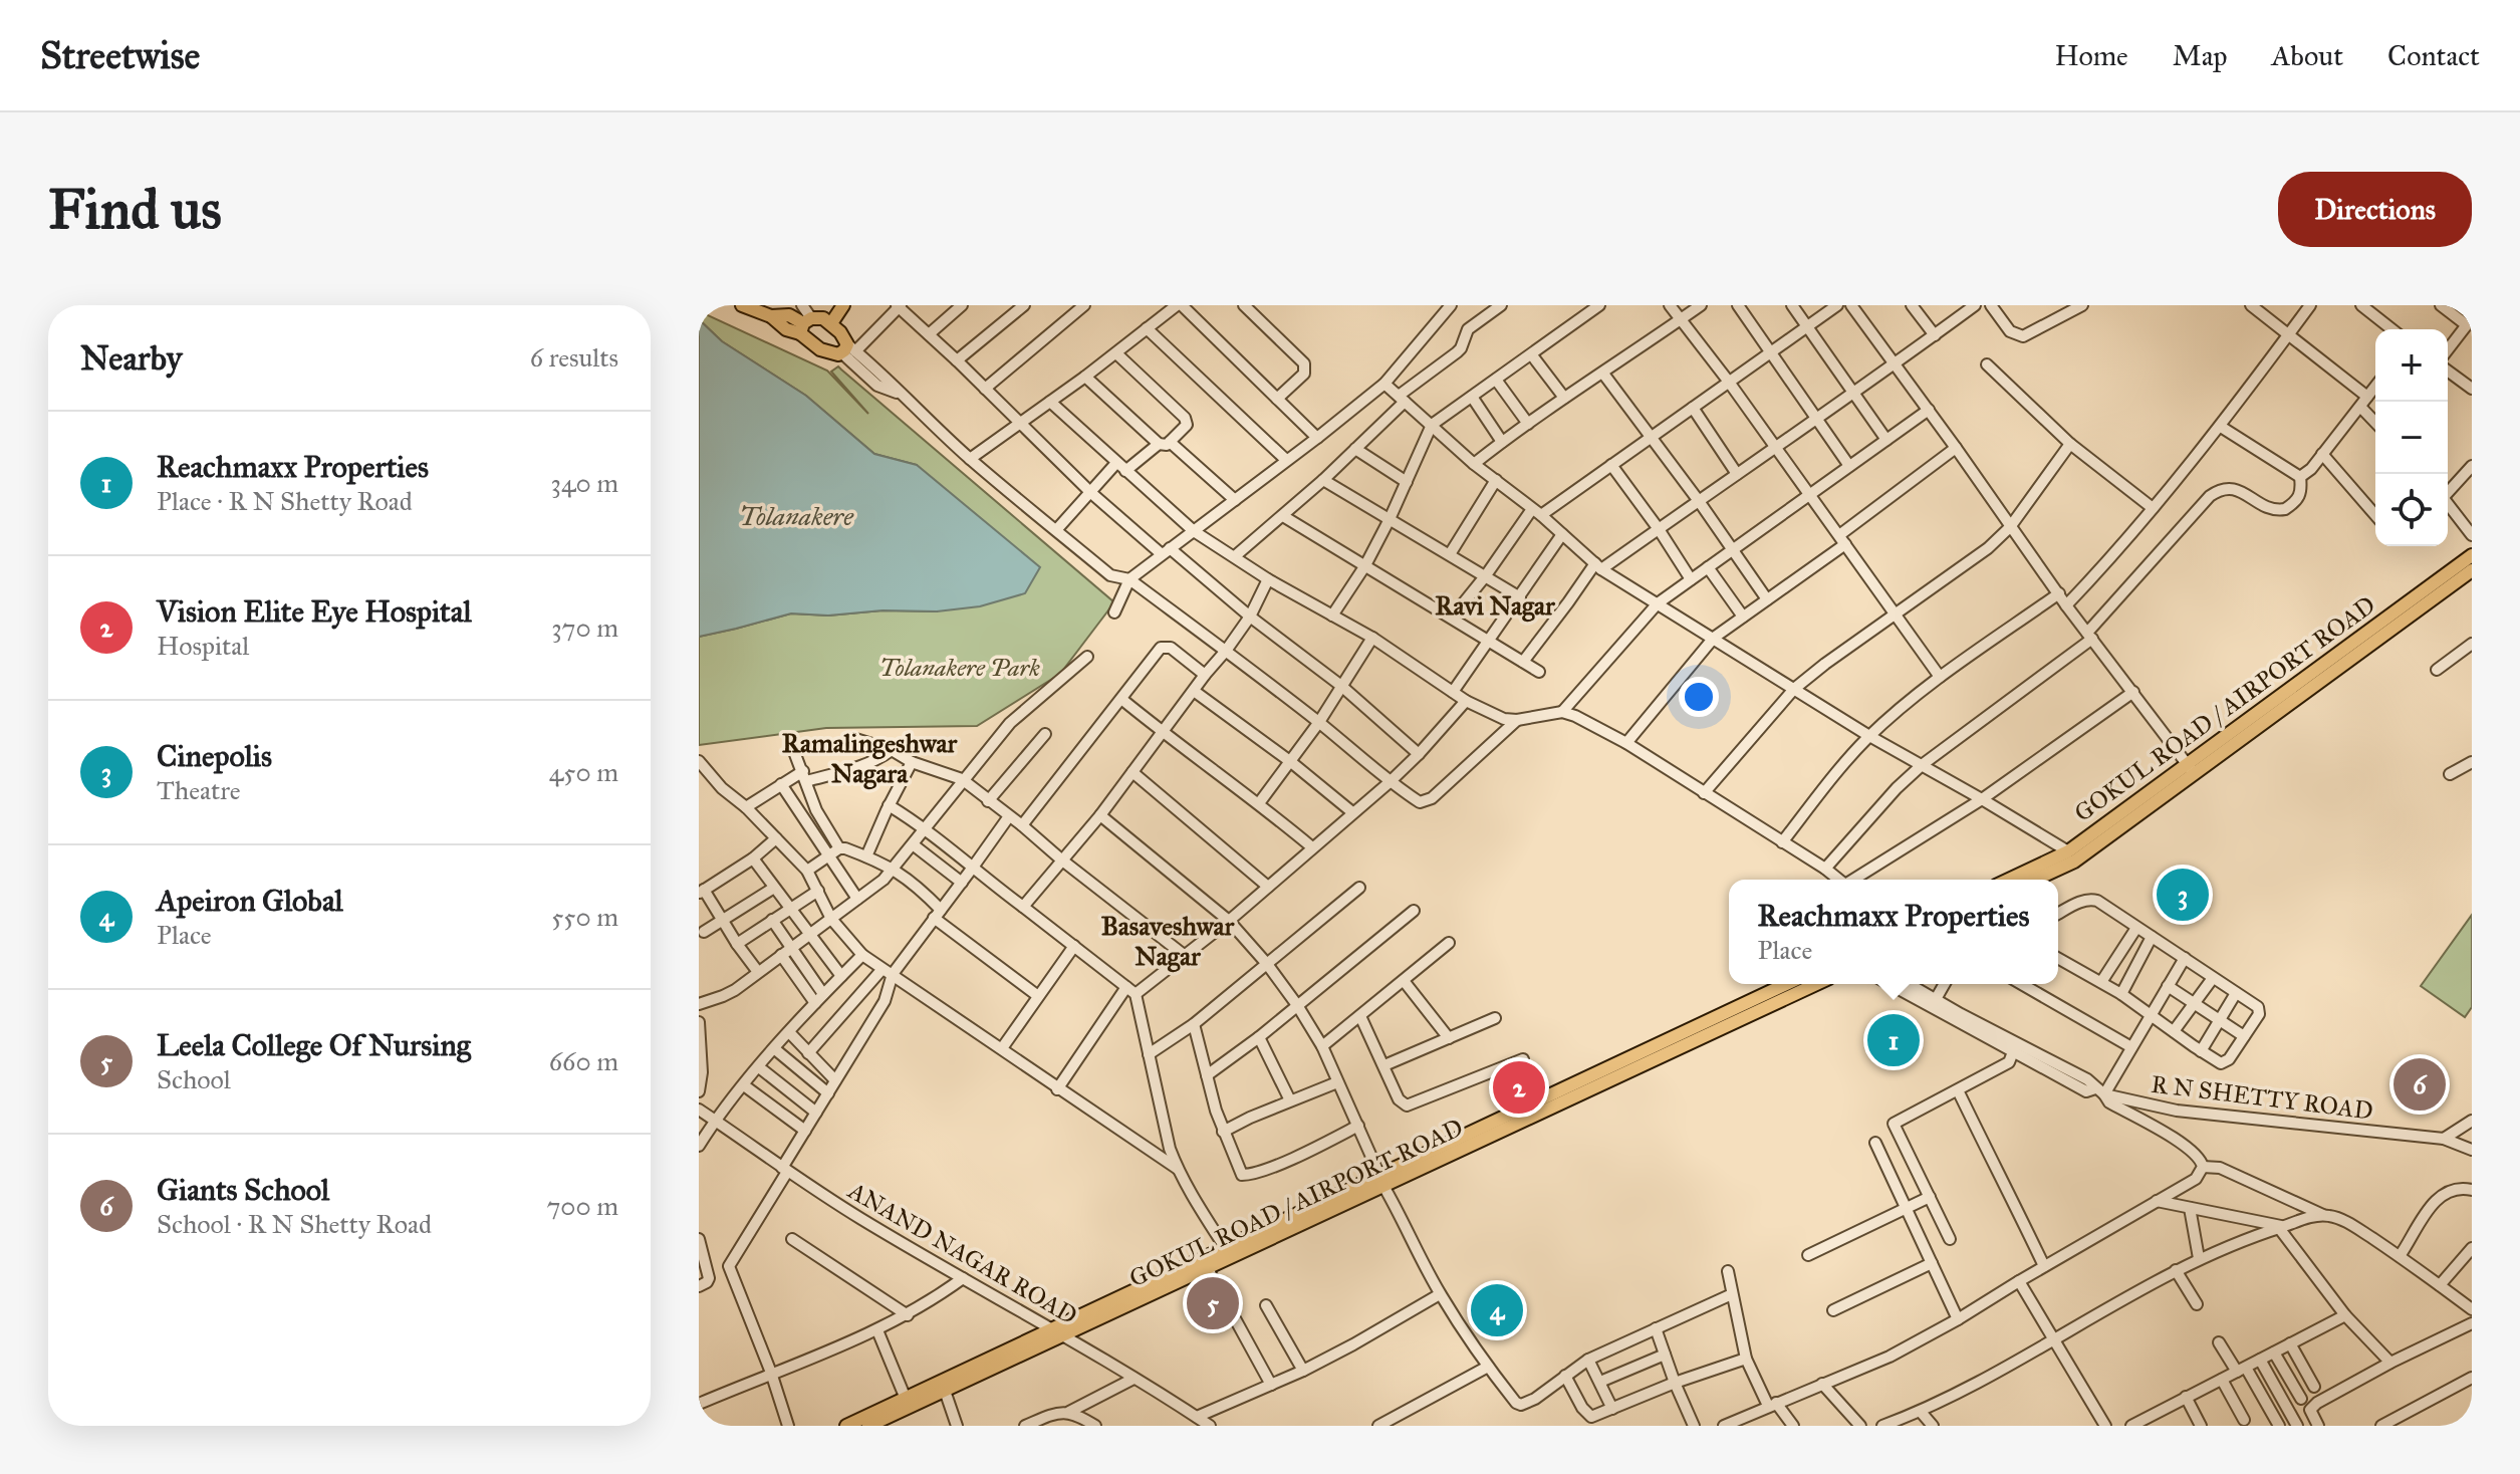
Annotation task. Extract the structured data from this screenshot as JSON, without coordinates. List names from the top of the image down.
{
  "streets": {
    "main road": ["GOKUL ROAD / AIRPORT ROAD"],
    "street": ["R N SHETTY ROAD", "ANAND NAGAR ROAD"]
  },
  "crossings": [
    ["GOKUL ROAD / AIRPORT ROAD", "ANAND NAGAR ROAD"]
  ],
  "districts": ["Ravi Nagar", "Ramalingeshwar Nagara", "Basaveshwar Nagar"],
  "water": ["Tolanakere"],
  "parks": ["Tolanakere Park"],
  "page": {
    "header": "Streetwise",
    "nav": [
      "Home",
      "Map",
      "About",
      "Contact"
    ],
    "buttons": "Directions",
    "title": "Find us",
    "heading": ["Nearby", "6 results"],
    "map_buttons": ["+", "−"],
    "list": [
      {
        "mark": "1",
        "name": "Reachmaxx Properties",
        "note": "Place · R N Shetty Road",
        "value": "340 m"
      },
      {
        "mark": "2",
        "name": "Vision Elite Eye Hospital",
        "note": "Hospital",
        "value": "370 m"
      },
      {
        "mark": "3",
        "name": "Cinepolis",
        "note": "Theatre",
        "value": "450 m"
      },
      {
        "mark": "4",
        "name": "Apeiron Global",
        "note": "Place",
        "value": "550 m"
      },
      {
        "mark": "5",
        "name": "Leela College Of Nursing",
        "note": "School",
        "value": "660 m"
      },
      {
        "mark": "6",
        "name": "Giants School",
        "note": "School · R N Shetty Road",
        "value": "700 m"
      }
    ],
    "pins": [
      "3",
      "1",
      "6",
      "2",
      "5",
      "4"
    ],
    "popup": ["Reachmaxx Properties", "Place"]
  }
}
